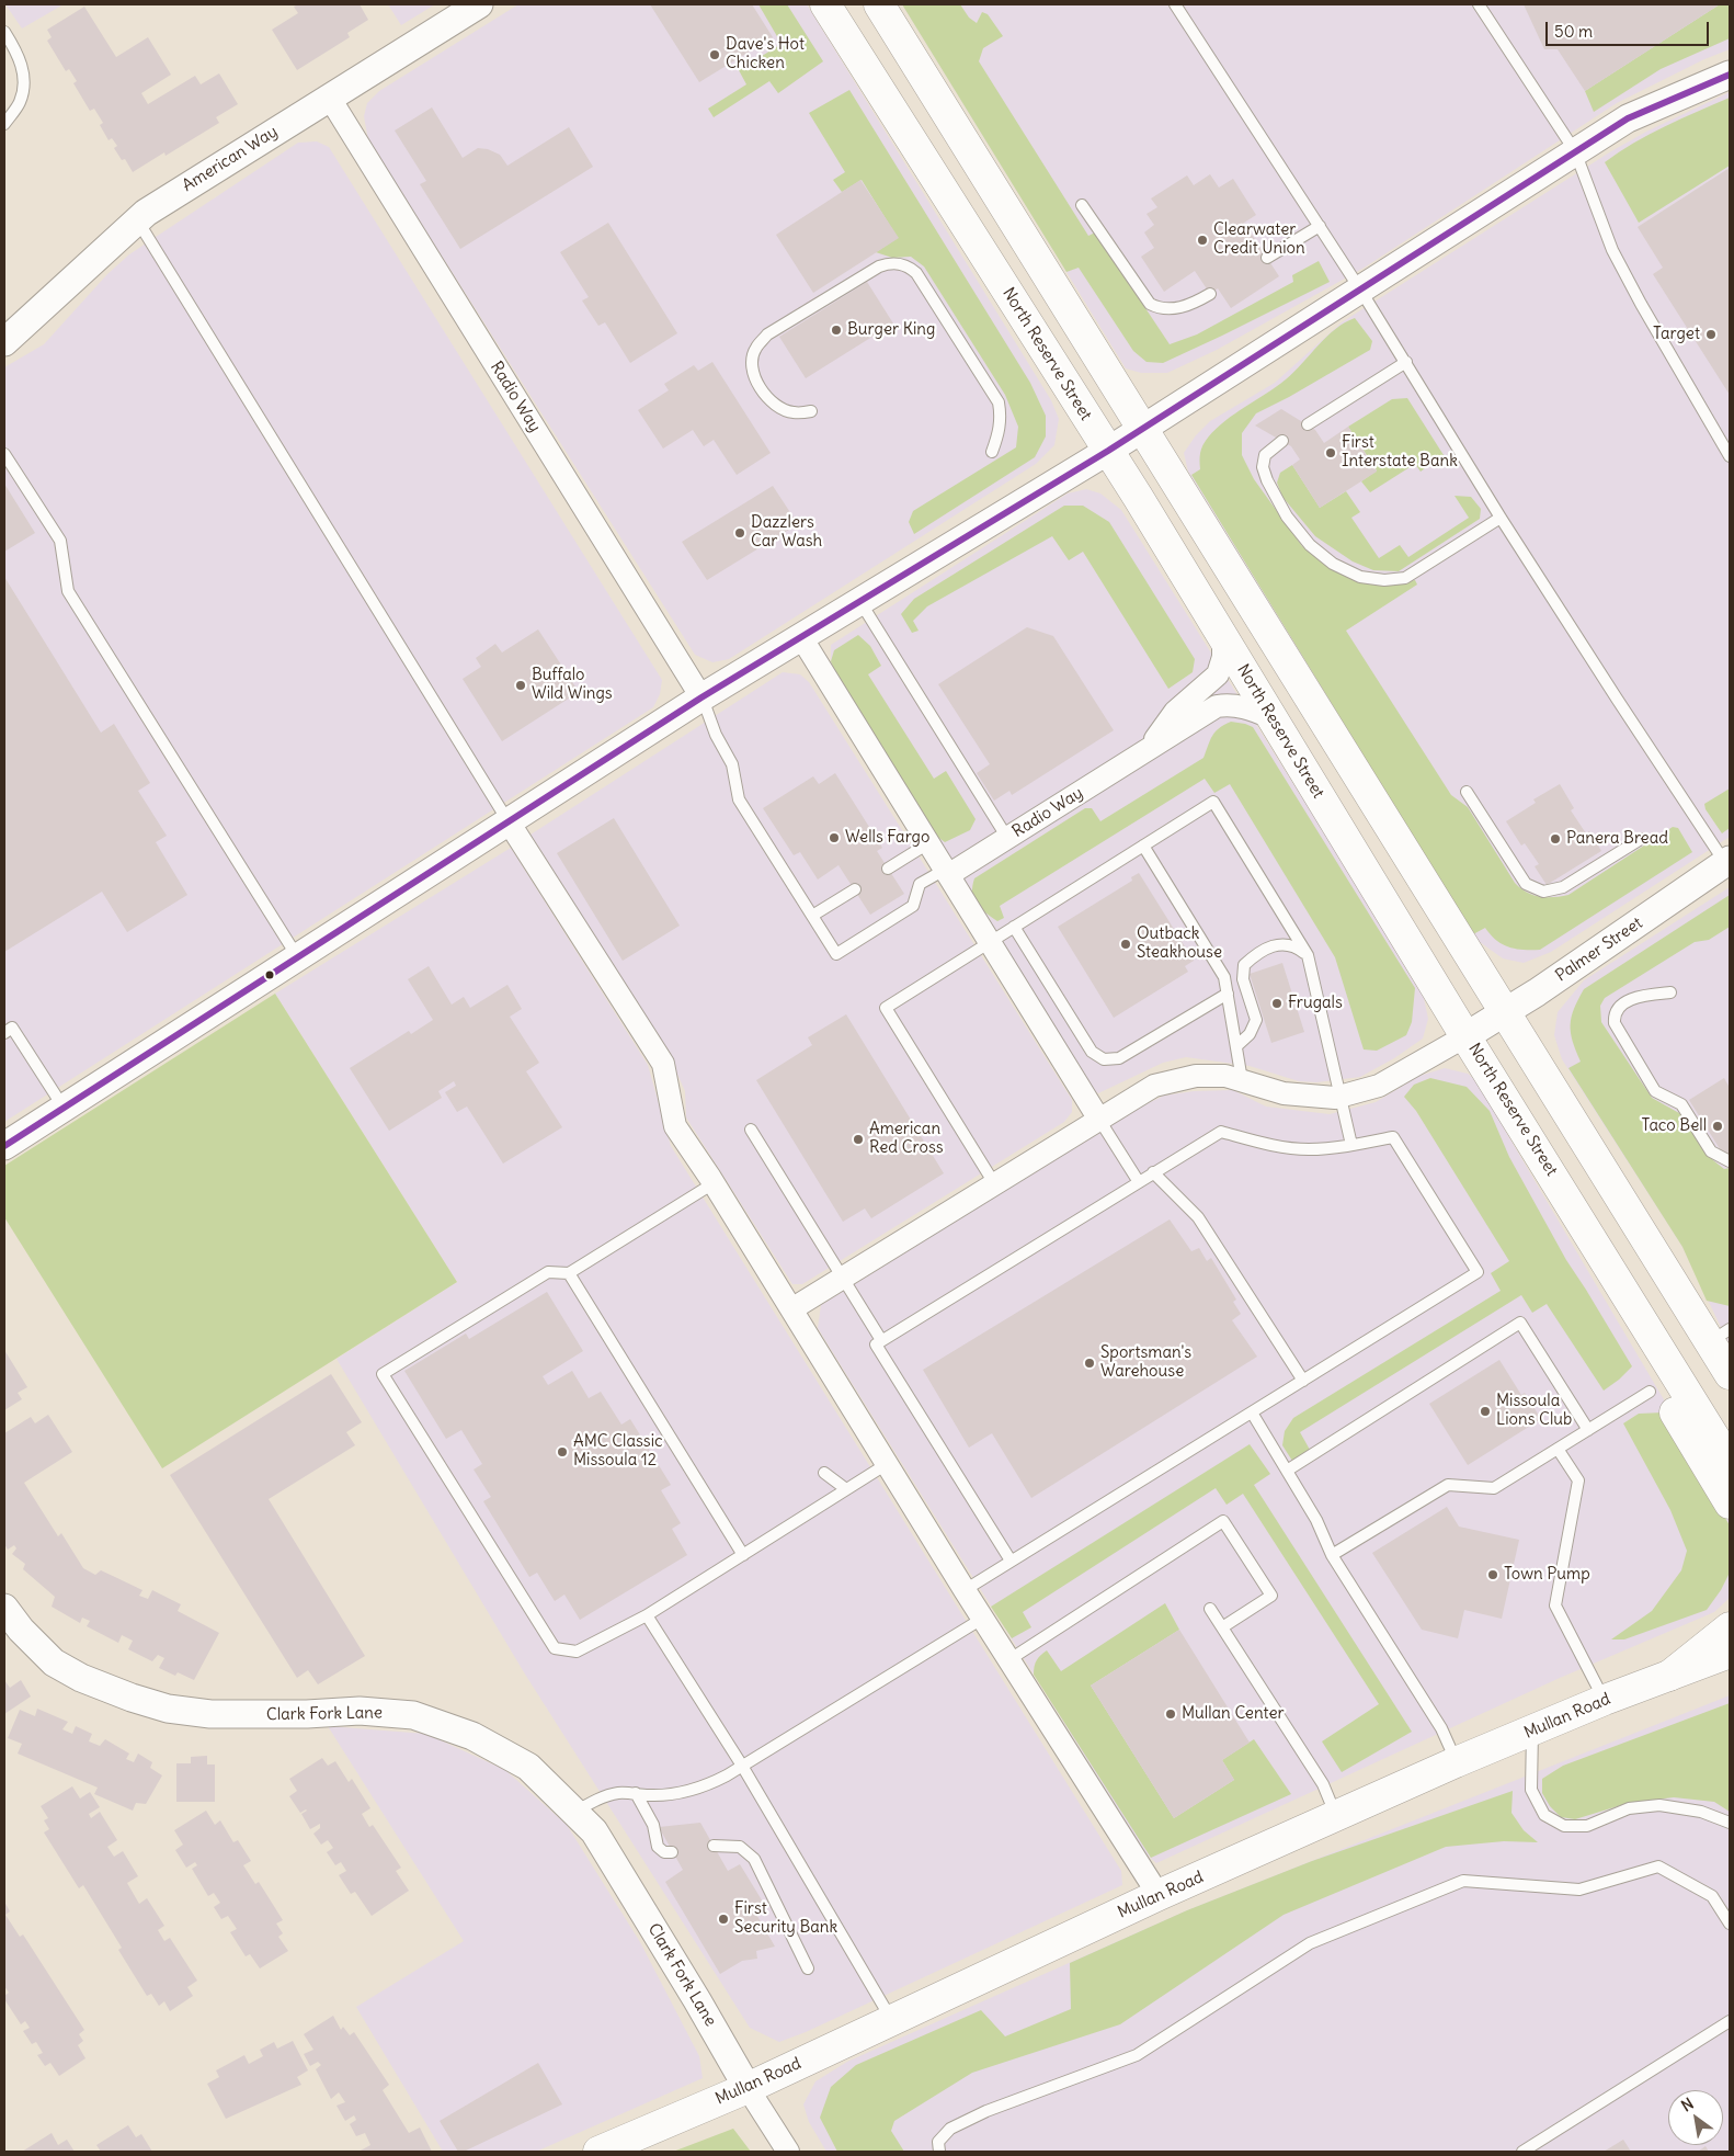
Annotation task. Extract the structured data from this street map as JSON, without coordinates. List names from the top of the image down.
{
  "streets": {
    "main road": ["North Reserve Street", "Mullan Road"],
    "street": [
      "American Way",
      "Radio Way",
      "Palmer Street",
      "Clark Fork Lane"
    ]
  },
  "crossings": [
    ["American Way", "Radio Way"],
    ["North Reserve Street", "Radio Way"],
    ["North Reserve Street", "Palmer Street"],
    ["Clark Fork Lane", "Mullan Road"]
  ],
  "places": [
    "Dave's Hot Chicken",
    "Clearwater Credit Union",
    "Burger King",
    "Target",
    "First Interstate Bank",
    "Dazzlers Car Wash",
    "Buffalo Wild Wings",
    "Wells Fargo",
    "Panera Bread",
    "Outback Steakhouse",
    "Frugals",
    "Taco Bell",
    "American Red Cross",
    "Sportsman's Warehouse",
    "Missoula Lions Club",
    "AMC Classic Missoula 12",
    "Town Pump",
    "Mullan Center",
    "First Security Bank"
  ],
  "scale_bar": "50 m",
  "north": "top left"
}
